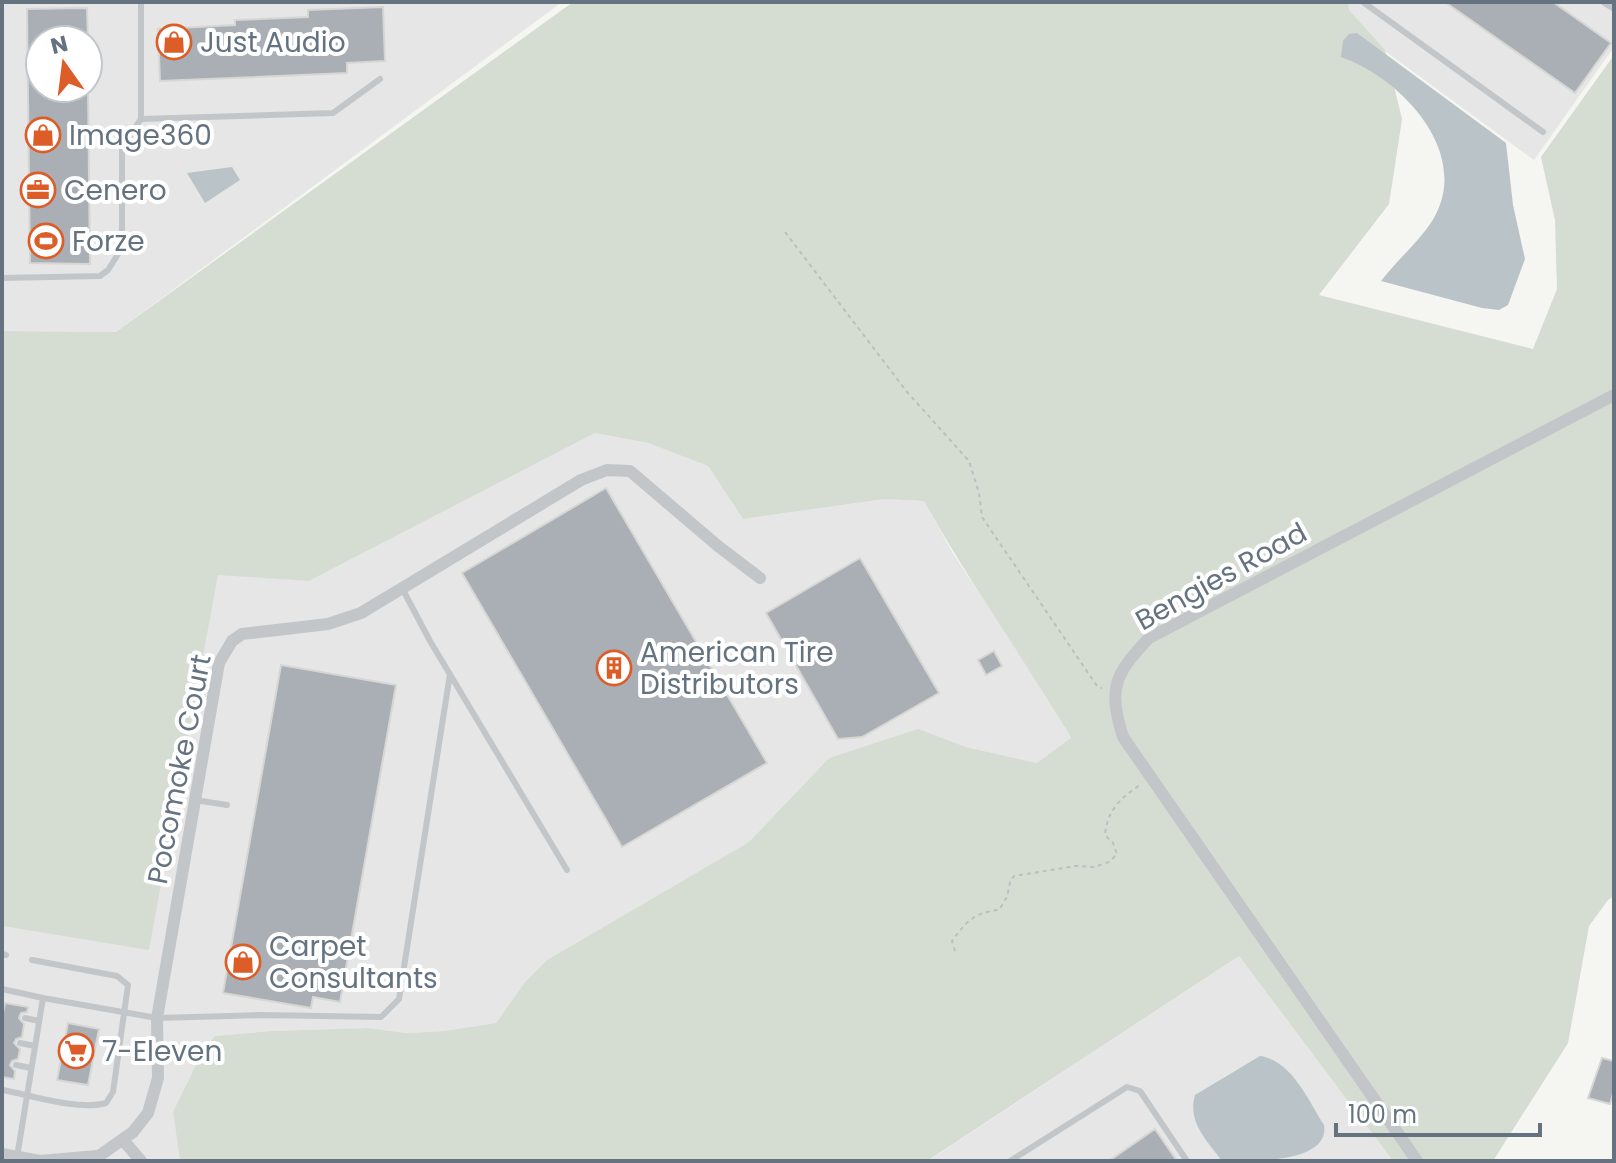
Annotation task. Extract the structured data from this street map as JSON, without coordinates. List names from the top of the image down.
{
  "streets": {
    "street": ["Bengies Road", "Pocomoke Court"]
  },
  "places": {
    "shop": ["Just Audio", "Image360", "Carpet Consultants"],
    "office": ["Cenero"],
    "sports": ["Forze"],
    "building": ["American Tire Distributors"],
    "supermarket": ["7-Eleven"]
  },
  "scale_bar": "100 m",
  "north": "top"
}
